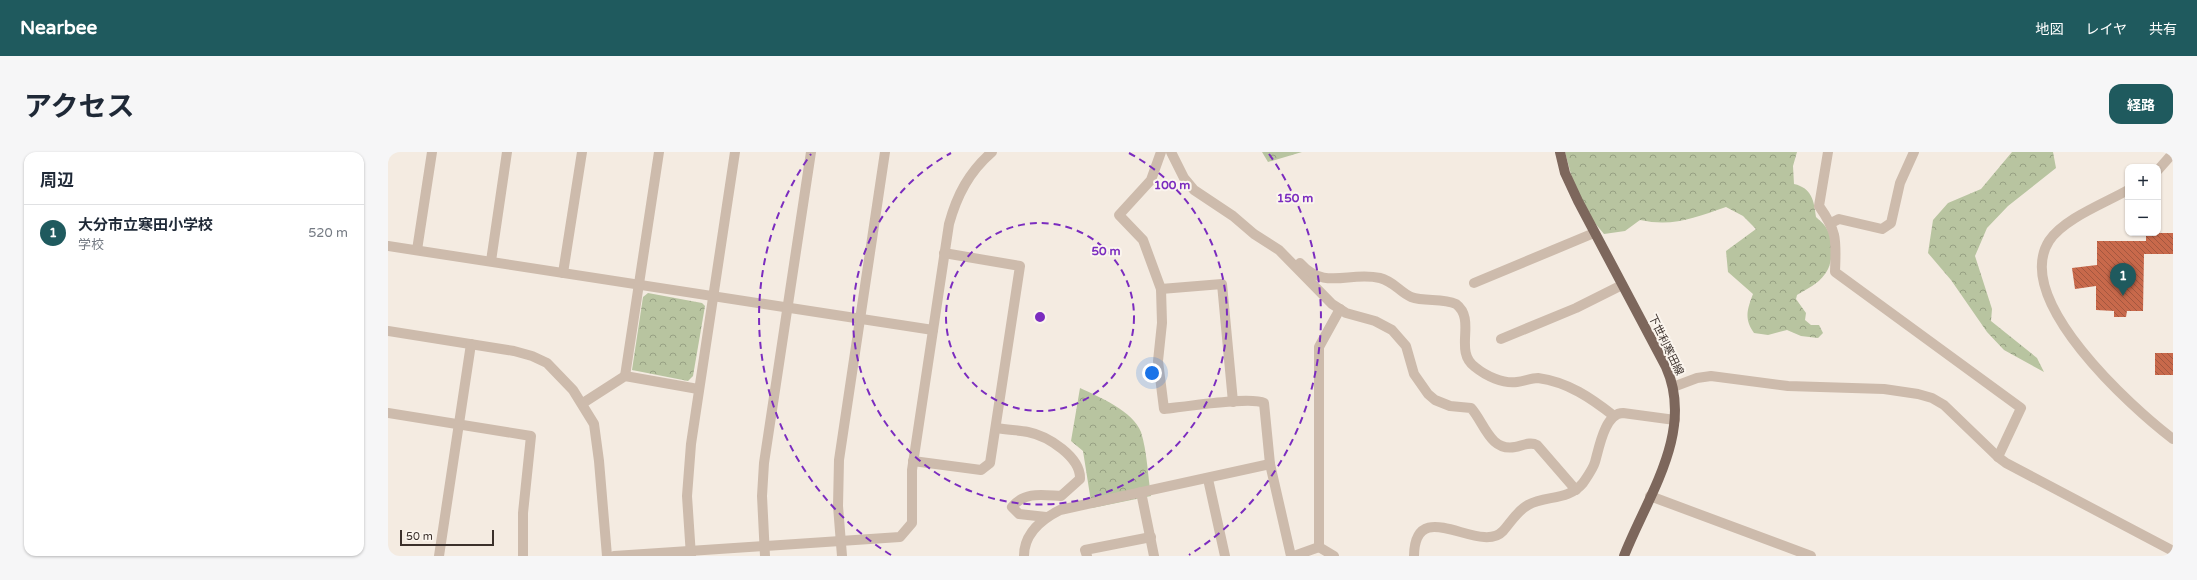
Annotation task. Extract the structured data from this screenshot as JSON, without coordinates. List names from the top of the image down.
{
  "streets": {
    "main road": ["下世利寒田線"]
  },
  "scale_bar": "50 m",
  "page": {
    "header": "Nearbee",
    "nav": ["地図", "レイヤ", "共有"],
    "title": "アクセス",
    "buttons": "経路",
    "heading": "周辺",
    "map_buttons": ["+", "−"],
    "list": [
      {
        "mark": "1",
        "name": "大分市立寒田小学校",
        "note": "学校",
        "value": "520 m"
      }
    ],
    "pins": "1",
    "scale": "50 m"
  },
  "rings": ["100 m", "150 m", "50 m"]
}
